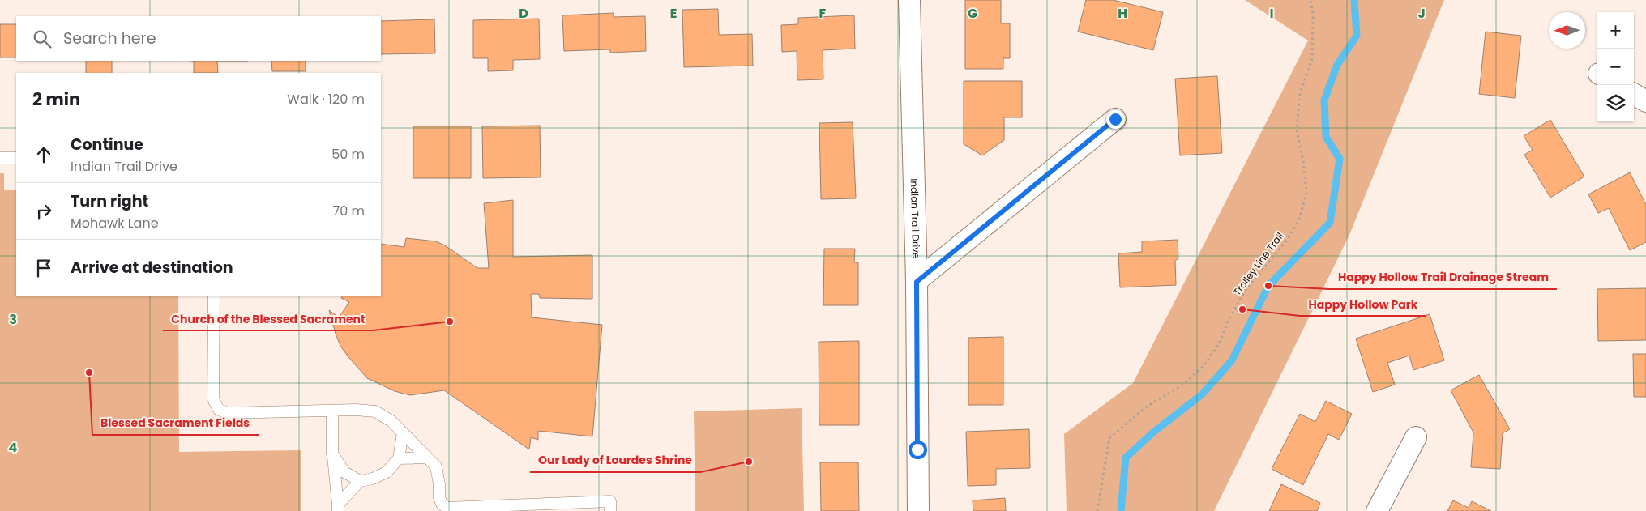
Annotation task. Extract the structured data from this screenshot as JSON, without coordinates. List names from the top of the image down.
{
  "streets": {
    "street": ["Indian Trail Drive"],
    "path": ["Trolley Line Trail"]
  },
  "places": [
    "Happy Hollow Trail Drainage Stream",
    "Happy Hollow Park",
    "Church of the Blessed Sacrament",
    "Blessed Sacrament Fields",
    "Our Lady of Lourdes Shrine"
  ],
  "north": "left",
  "page": {
    "map_buttons": ["+", "−"],
    "search": "Search here",
    "heading": ["2 min", "Walk · 120 m"],
    "list": [
      ["Continue", "Indian Trail Drive", "50 m"],
      ["Turn right", "Mohawk Lane", "70 m"],
      "Arrive at destination"
    ]
  },
  "grid": {
    "columns": [
      "D",
      "E",
      "F",
      "G",
      "H",
      "I",
      "J"
    ],
    "rows": ["3", "4"]
  }
}
